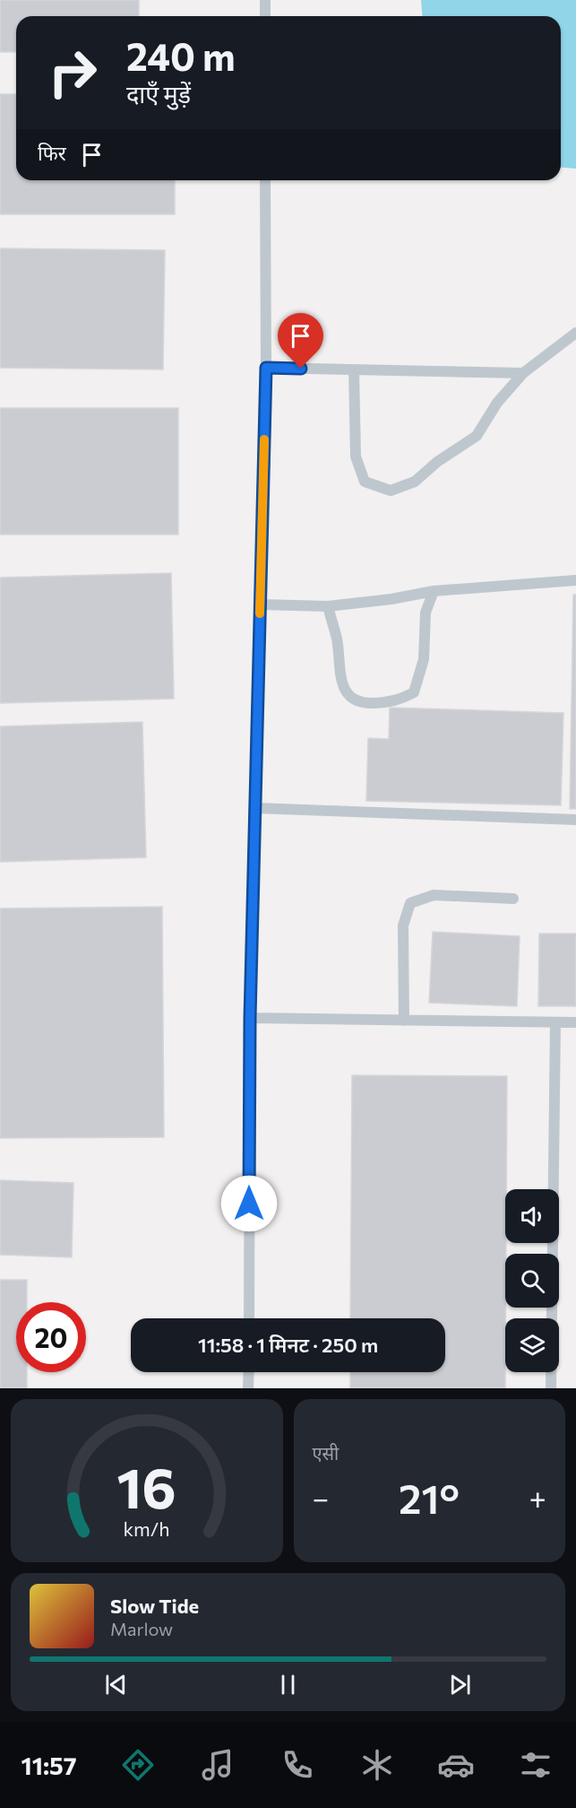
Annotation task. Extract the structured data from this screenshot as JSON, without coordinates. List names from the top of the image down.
{
  "page": {
    "turn": ["240 m", "दाएँ मुड़ें"],
    "then": "फिर",
    "limit": "20",
    "trip": "11:58 · 1 मिनट · 250 m",
    "tile": "एसी",
    "heat": ["−", "21°", "+"],
    "song": ["Slow Tide", "Marlow"],
    "tabs": "11:57",
    "gauge": ["16", "km/h"]
  }
}
